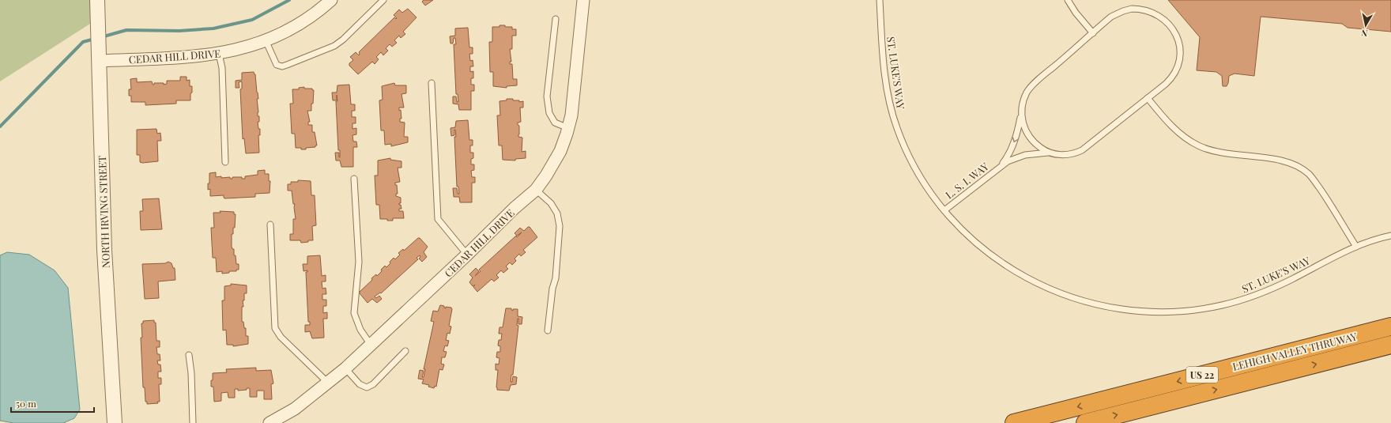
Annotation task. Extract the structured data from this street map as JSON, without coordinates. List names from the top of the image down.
{
  "streets": {
    "highway": ["LEHIGH VALLEY THRUWAY", "US 22"],
    "street": ["CEDAR HILL DRIVE", "NORTH IRVING STREET"],
    "lane": ["ST. LUKE'S WAY", "L. S. I. WAY"]
  },
  "crossings": [
    ["CEDAR HILL DRIVE", "NORTH IRVING STREET"],
    ["ST. LUKE'S WAY", "L. S. I. WAY"]
  ],
  "scale_bar": "50 m",
  "north": "bottom"
}
